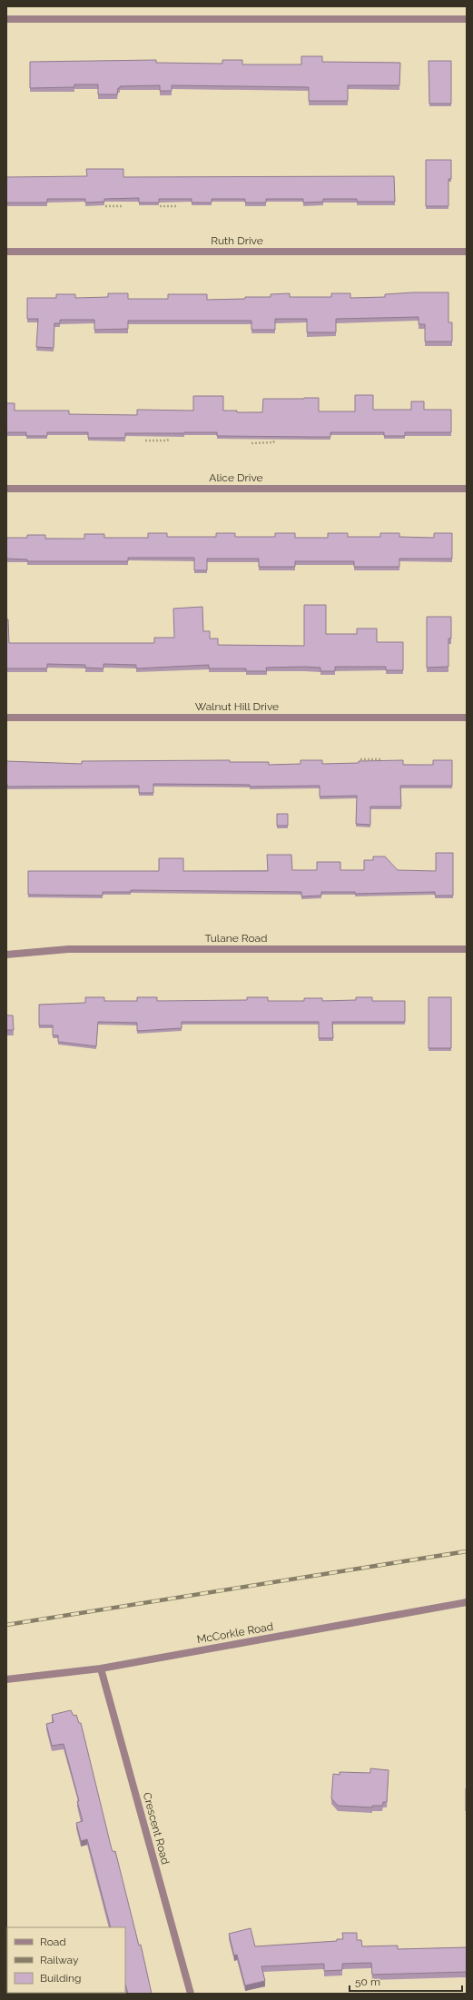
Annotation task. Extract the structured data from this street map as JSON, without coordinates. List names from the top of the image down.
{
  "streets": {
    "street": [
      "Ruth Drive",
      "Alice Drive",
      "Walnut Hill Drive",
      "Tulane Road",
      "McCorkle Road",
      "Crescent Road"
    ]
  },
  "crossings": [
    ["McCorkle Road", "Crescent Road"]
  ],
  "legend": ["Road", "Railway", "Building"],
  "scale_bar": "50 m"
}
